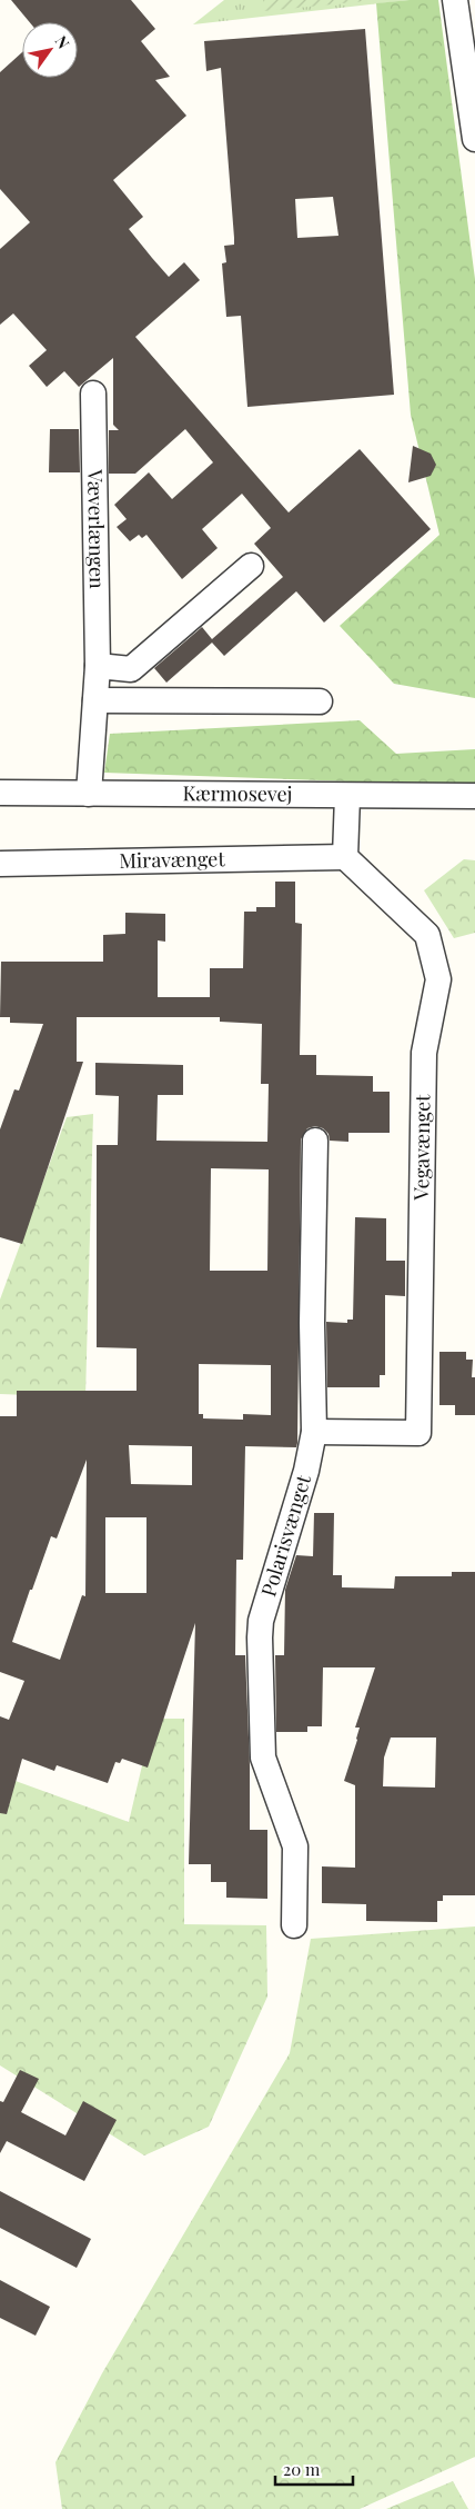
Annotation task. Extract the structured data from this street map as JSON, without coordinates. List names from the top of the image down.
{
  "streets": {
    "street": [
      "Væverlængen",
      "Kærmosevej",
      "Miravænget",
      "Vegavænget",
      "Polarisvænget"
    ]
  },
  "crossings": [
    ["Væverlængen", "Kærmosevej"],
    ["Miravænget", "Vegavænget"],
    ["Vegavænget", "Polarisvænget"]
  ],
  "scale_bar": "20 m",
  "north": "top right"
}
